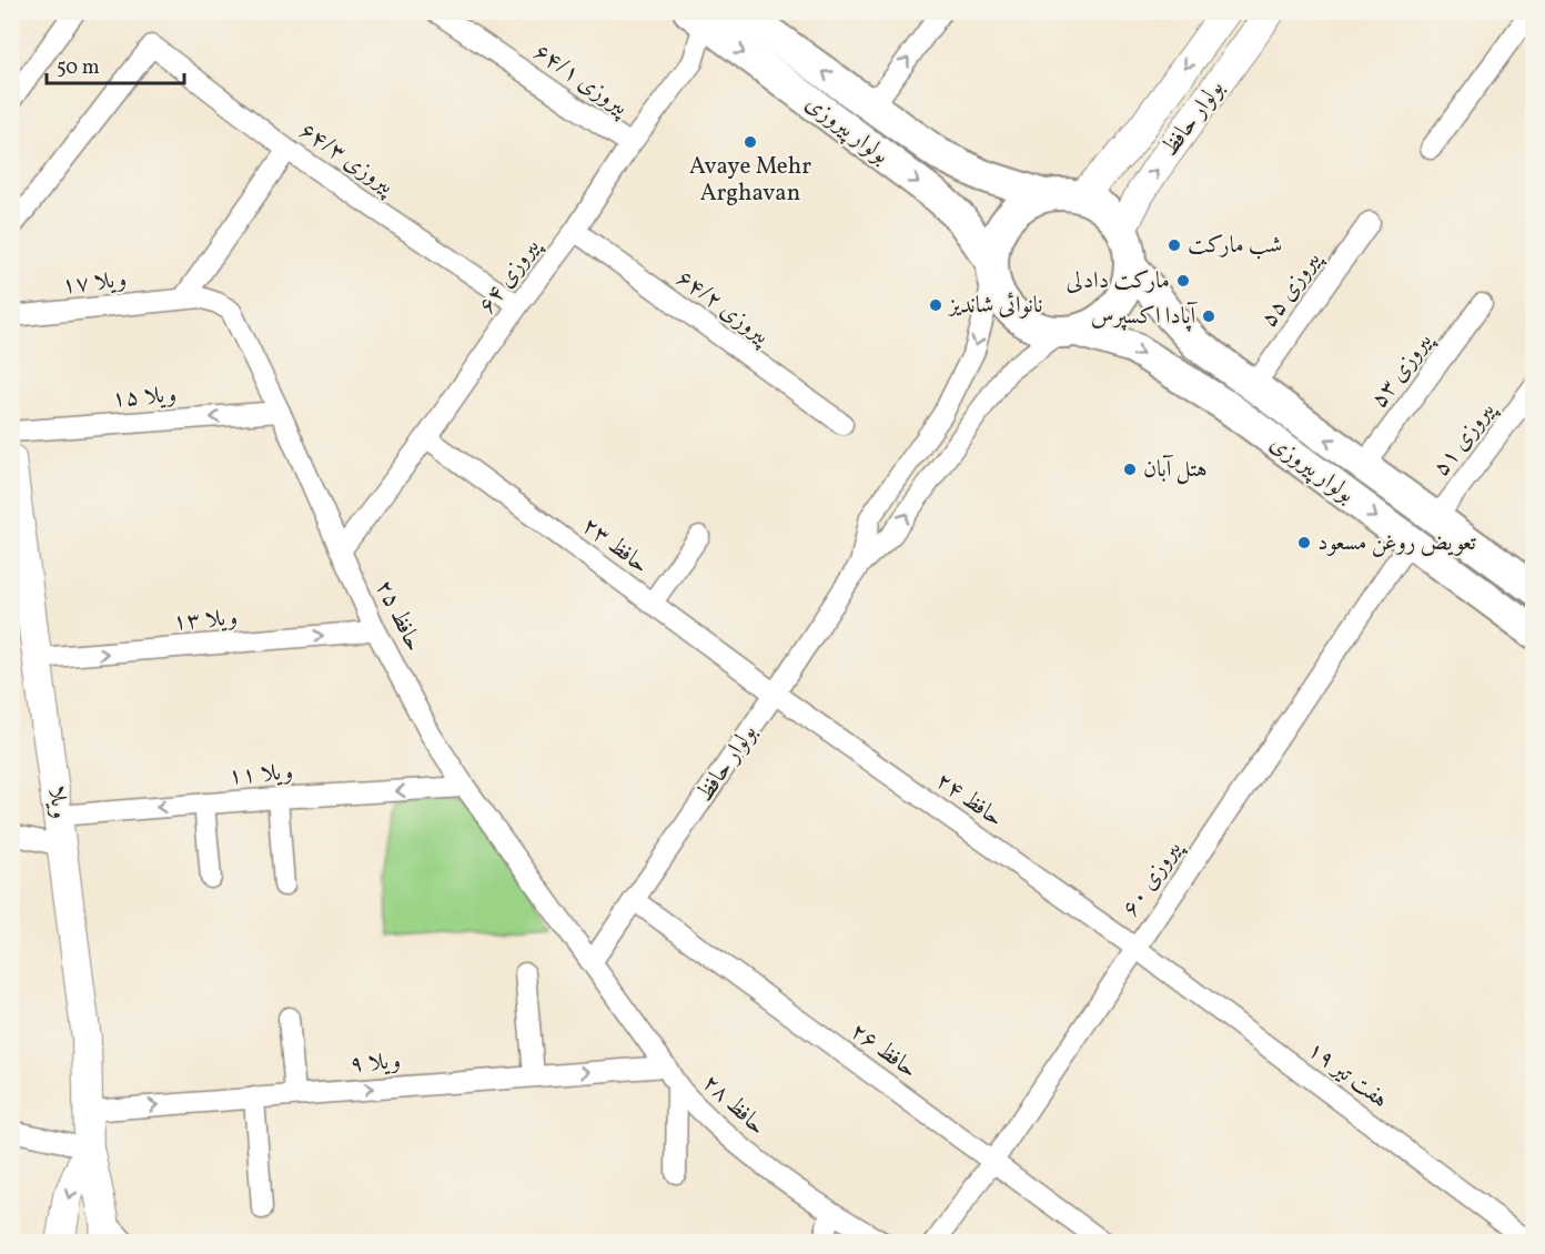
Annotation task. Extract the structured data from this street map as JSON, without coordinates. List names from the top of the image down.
{
  "streets": {
    "main road": ["بولوار پیروزی"],
    "street": [
      "پیروزی ۶۴/۱",
      "بولوار حافظ",
      "پیروزی ۶۴/۳",
      "پیروزی ۶۴",
      "ویلا ۱۷",
      "پیروزی ۵۵",
      "پیروزی ۶۴/۲",
      "پیروزی ۵۳",
      "ویلا ۱۵",
      "پیروزی ۵۱",
      "حافظ ۲۳",
      "حافظ ۲۵",
      "ویلا ۱۳",
      "ویلا ۱۱",
      "حافظ ۲۴",
      "ویلا",
      "پیروزی ۶۰",
      "حافظ ۲۶",
      "ویلا ۹",
      "هفت تیر ۱۹",
      "حافظ ۲۸"
    ]
  },
  "crossings": [
    ["پیروزی ۶۴/۱", "پیروزی ۶۴"],
    ["بولوار حافظ", "بولوار پیروزی"],
    ["بولوار حافظ", "حافظ ۲۳"],
    ["بولوار حافظ", "حافظ ۲۵"],
    ["بولوار حافظ", "حافظ ۲۴"],
    ["بولوار حافظ", "حافظ ۲۶"],
    ["بولوار حافظ", "حافظ ۲۸"],
    ["بولوار پیروزی", "پیروزی ۶۴"],
    ["بولوار پیروزی", "پیروزی ۵۵"],
    ["بولوار پیروزی", "پیروزی ۵۳"],
    ["بولوار پیروزی", "پیروزی ۵۱"],
    ["بولوار پیروزی", "پیروزی ۶۰"],
    ["پیروزی ۶۴/۳", "پیروزی ۶۴"],
    ["پیروزی ۶۴", "پیروزی ۶۴/۲"],
    ["پیروزی ۶۴", "حافظ ۲۳"],
    ["پیروزی ۶۴", "حافظ ۲۵"],
    ["ویلا ۱۷", "حافظ ۲۵"],
    ["ویلا ۱۵", "حافظ ۲۵"],
    ["حافظ ۲۳", "حافظ ۲۴"],
    ["حافظ ۲۵", "ویلا ۱۳"],
    ["حافظ ۲۵", "ویلا ۱۱"],
    ["حافظ ۲۵", "حافظ ۲۸"],
    ["ویلا ۱۳", "ویلا"],
    ["ویلا ۱۱", "ویلا"],
    ["حافظ ۲۴", "پیروزی ۶۰"],
    ["حافظ ۲۴", "هفت تیر ۱۹"],
    ["ویلا", "ویلا ۹"],
    ["پیروزی ۶۰", "حافظ ۲۶"],
    ["پیروزی ۶۰", "هفت تیر ۱۹"],
    ["ویلا ۹", "حافظ ۲۸"]
  ],
  "one_way": [
    "ویلا ۱۵",
    "ویلا ۱۳",
    "ویلا ۱۱",
    "ویلا ۹"
  ],
  "places": [
    "Avaye Mehr Arghavan",
    "شب مارکت",
    "مارکت دادلی",
    "نانوائی شاندیز",
    "آپادا اکسپرس",
    "هتل آبان",
    "تعویض روغن مسعود"
  ],
  "scale_bar": "50 m"
}
